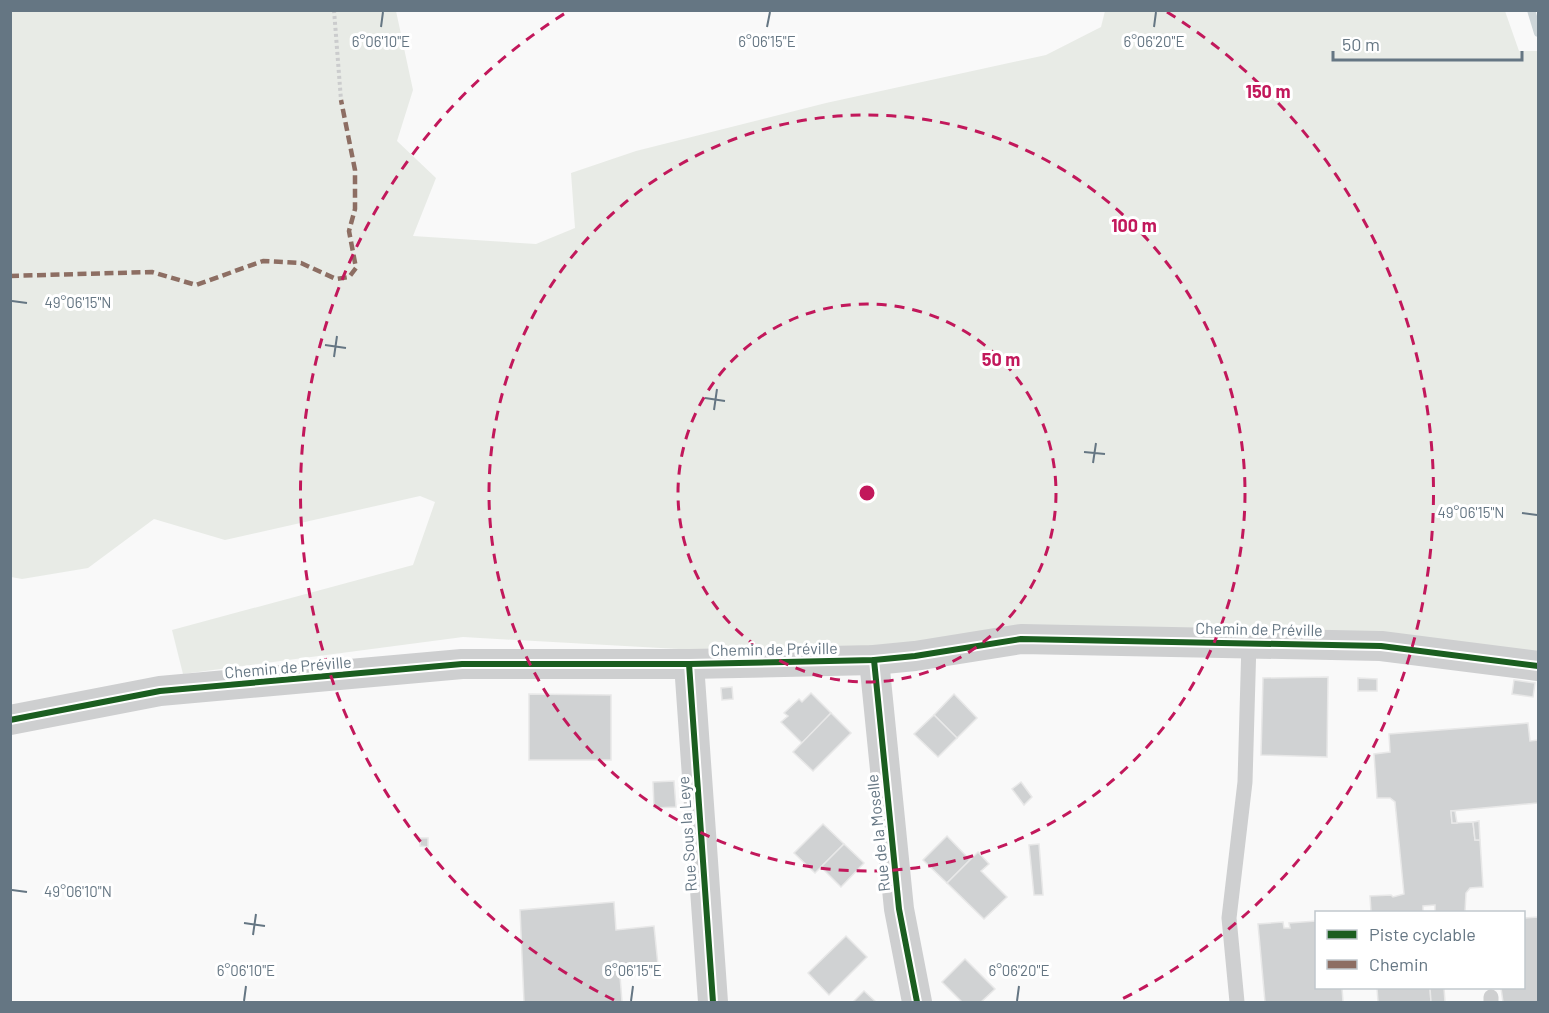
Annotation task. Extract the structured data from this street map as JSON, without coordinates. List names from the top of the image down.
{
  "streets": {
    "street": ["Chemin de Préville", "Rue de la Moselle", "Rue Sous la Leye"]
  },
  "crossings": [
    ["Chemin de Préville", "Rue de la Moselle"],
    ["Chemin de Préville", "Rue Sous la Leye"]
  ],
  "legend": ["Piste cyclable", "Chemin"],
  "scale_bar": "50 m",
  "coordinates": [
    "6°06'10\"E",
    "6°06'15\"E",
    "6°06'20\"E",
    "49°06'15\"N",
    "49°06'10\"N"
  ],
  "rings": ["150 m", "100 m", "50 m"]
}
